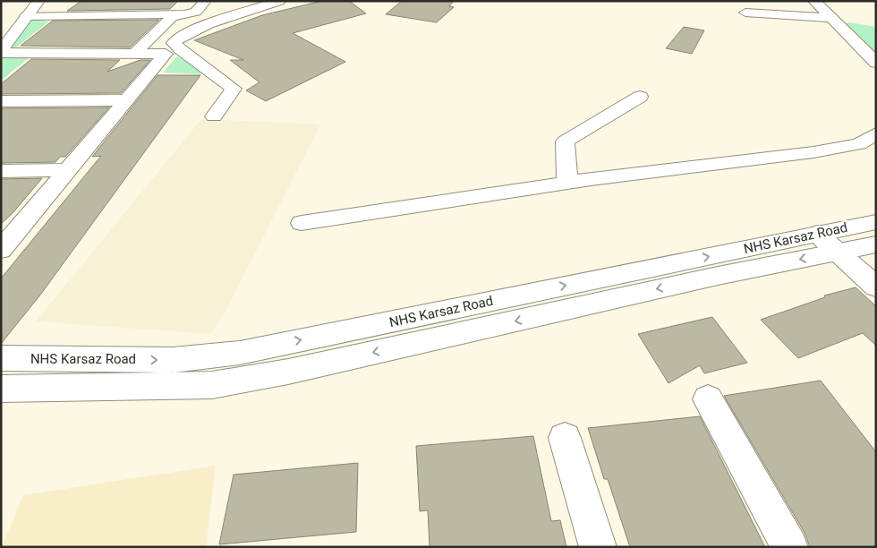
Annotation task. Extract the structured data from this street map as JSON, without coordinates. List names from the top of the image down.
{
  "streets": {
    "street": ["NHS Karsaz Road"]
  }
}
